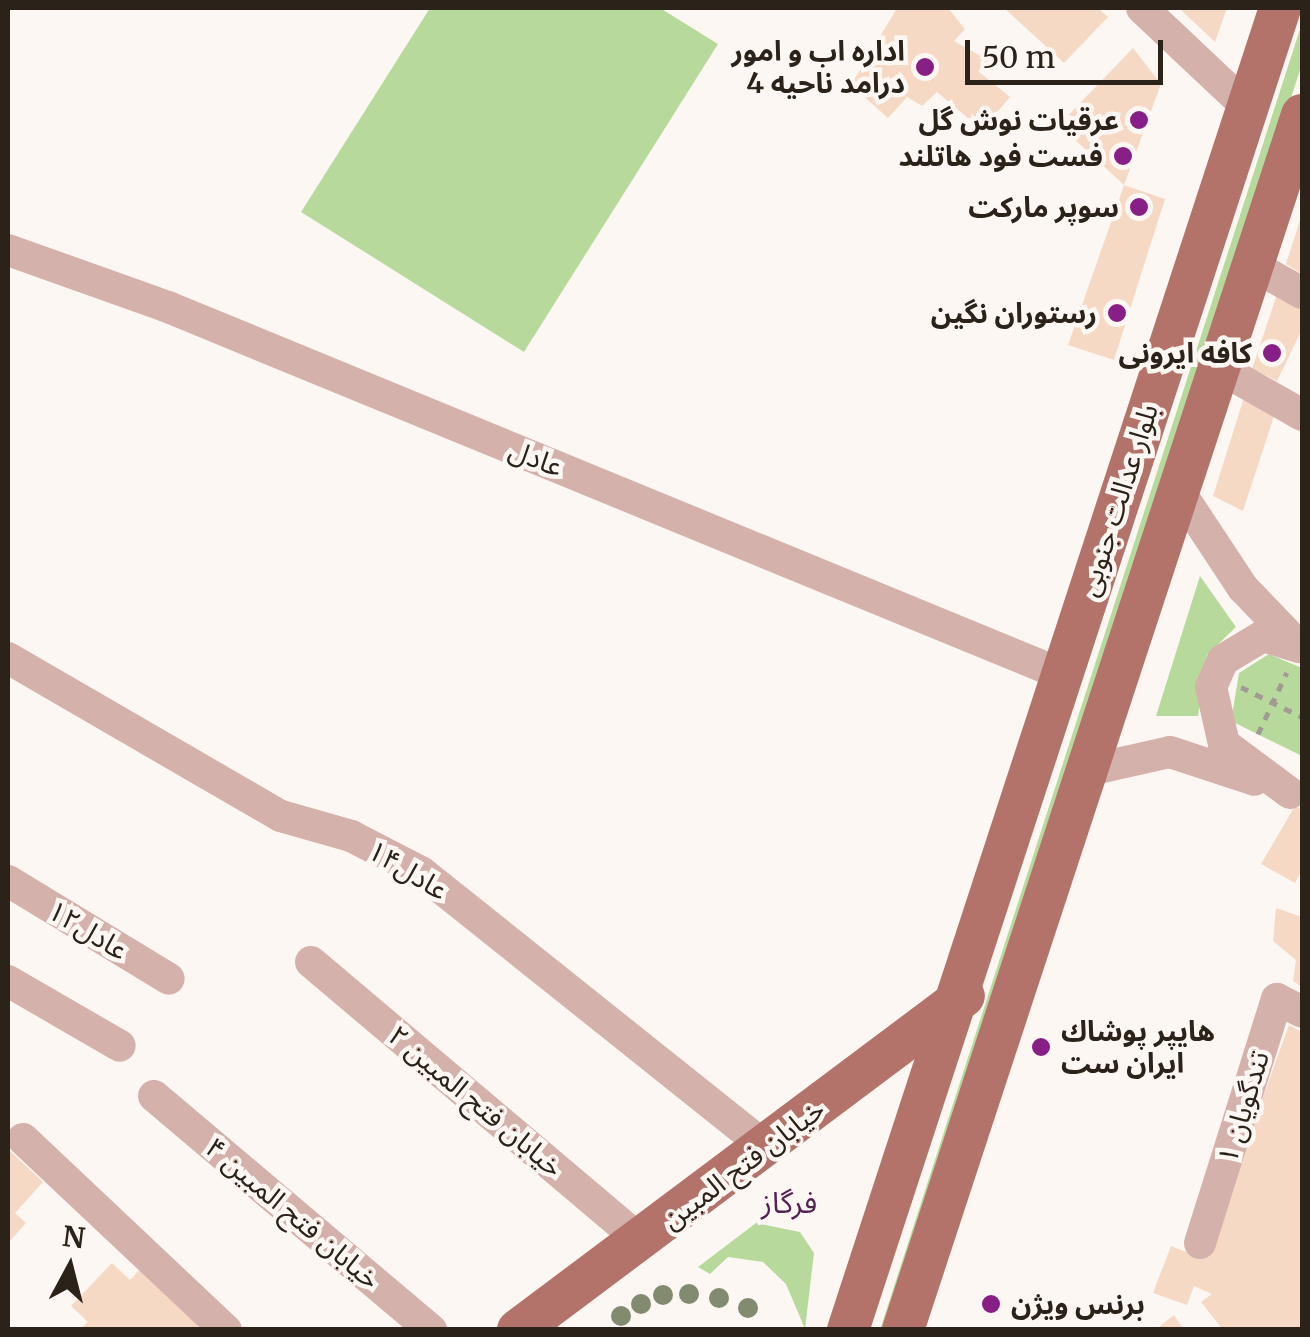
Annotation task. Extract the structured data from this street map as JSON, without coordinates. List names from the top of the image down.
{
  "streets": {
    "main road": ["بلوار عدالت جنوبی", "خیابان فتح المبین"],
    "street": [
      "عادل",
      "عادل۱۴",
      "عادل۱۲",
      "خیابان فتح المبین ۲",
      "۱ تندگویان",
      "خیابان فتح المبین ۴"
    ]
  },
  "crossings": [
    ["عادل", "بلوار عدالت جنوبی"],
    ["بلوار عدالت جنوبی", "خیابان فتح المبین"],
    ["عادل۱۴", "خیابان فتح المبین"],
    ["خیابان فتح المبین ۲", "خیابان فتح المبین"]
  ],
  "districts": ["فرگاز"],
  "places": [
    "اداره اب و امور درامد ناحیه 4",
    "عرقیات نوش گل",
    "فست فود هاتلند",
    "سوپر مارکت",
    "رستوران نگین",
    "کافه ایرونی",
    "هايپر پوشاك ايران ست",
    "برنس ویژن"
  ],
  "scale_bar": "50 m",
  "north": "top"
}
